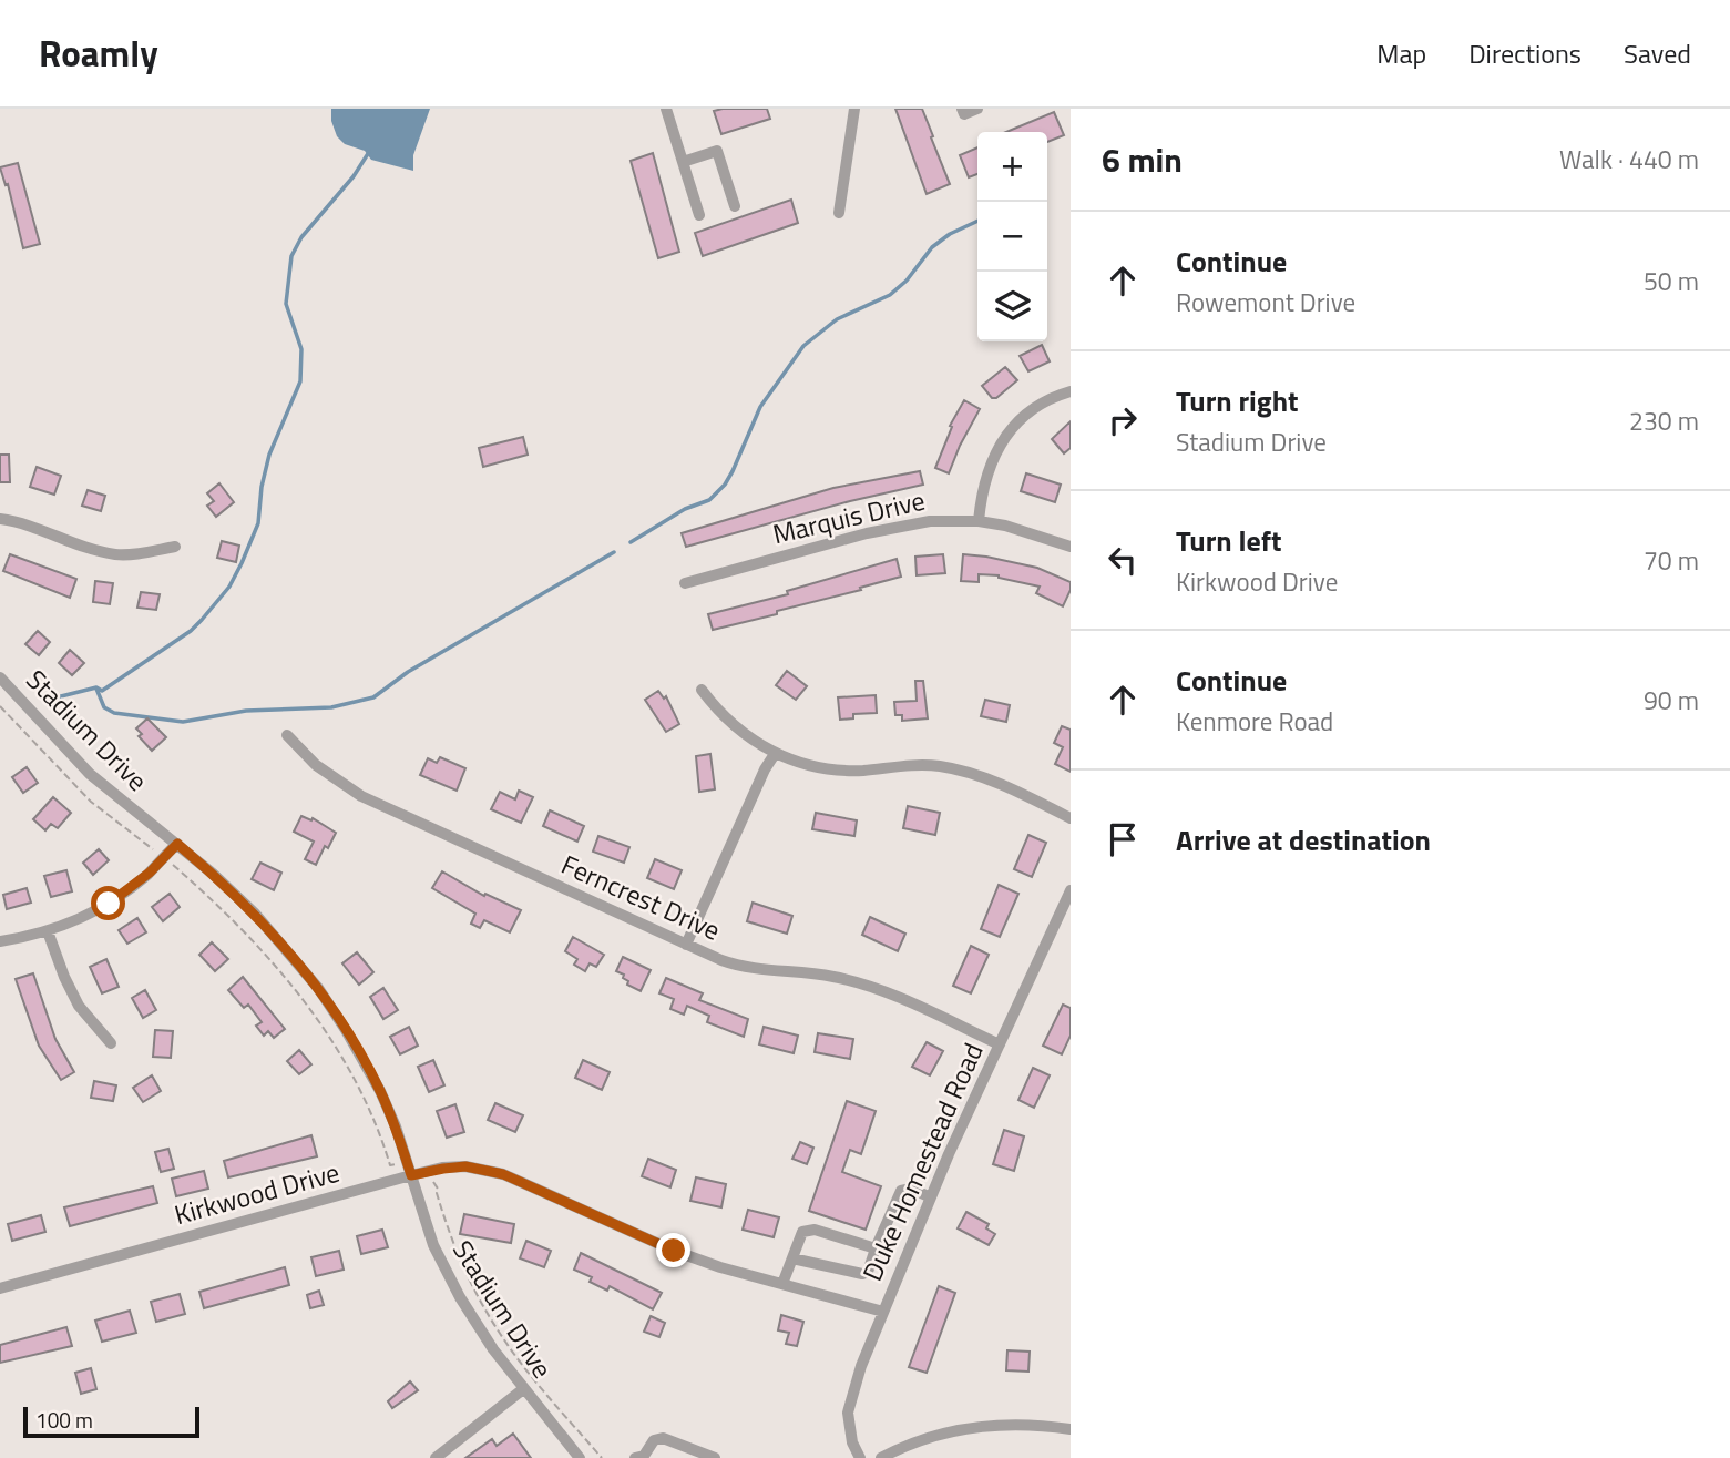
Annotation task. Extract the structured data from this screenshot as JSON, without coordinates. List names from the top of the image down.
{
  "streets": {
    "street": [
      "Marquis Drive",
      "Stadium Drive",
      "Ferncrest Drive",
      "Duke Homestead Road",
      "Kirkwood Drive"
    ]
  },
  "crossings": [
    ["Stadium Drive", "Kirkwood Drive"],
    ["Ferncrest Drive", "Duke Homestead Road"],
    ["Duke Homestead Road", "Kirkwood Drive"]
  ],
  "scale_bar": "100 m",
  "page": {
    "header": "Roamly",
    "nav": ["Map", "Directions", "Saved"],
    "heading": ["6 min", "Walk · 440 m"],
    "map_buttons": ["+", "−"],
    "list": [
      ["Continue", "Rowemont Drive", "50 m"],
      ["Turn right", "Stadium Drive", "230 m"],
      ["Turn left", "Kirkwood Drive", "70 m"],
      ["Continue", "Kenmore Road", "90 m"],
      "Arrive at destination"
    ],
    "scale": "100 m"
  }
}
